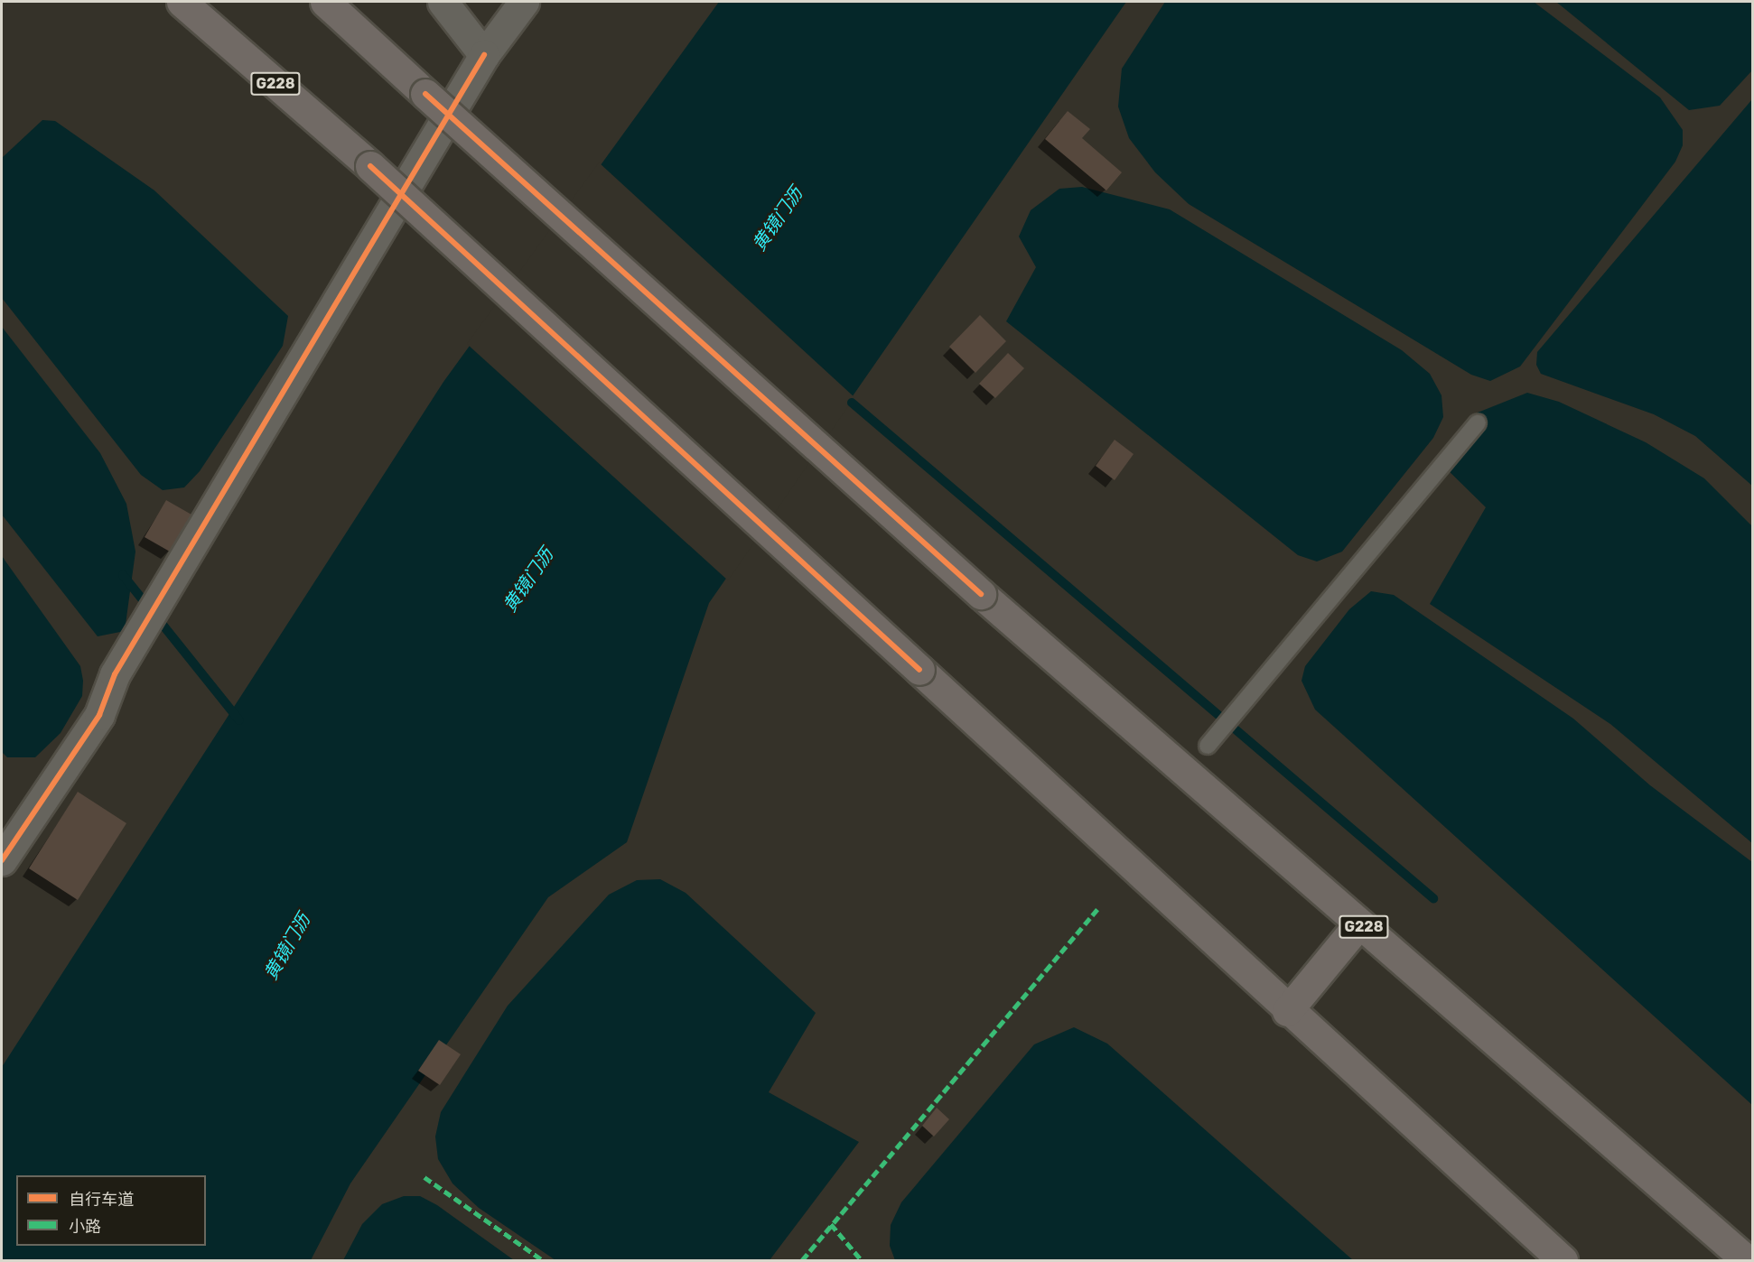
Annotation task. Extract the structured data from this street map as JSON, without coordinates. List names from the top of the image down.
{
  "streets": {
    "highway": ["G228"]
  },
  "water": ["黄镜门沥"],
  "legend": ["自行车道", "小路"]
}
